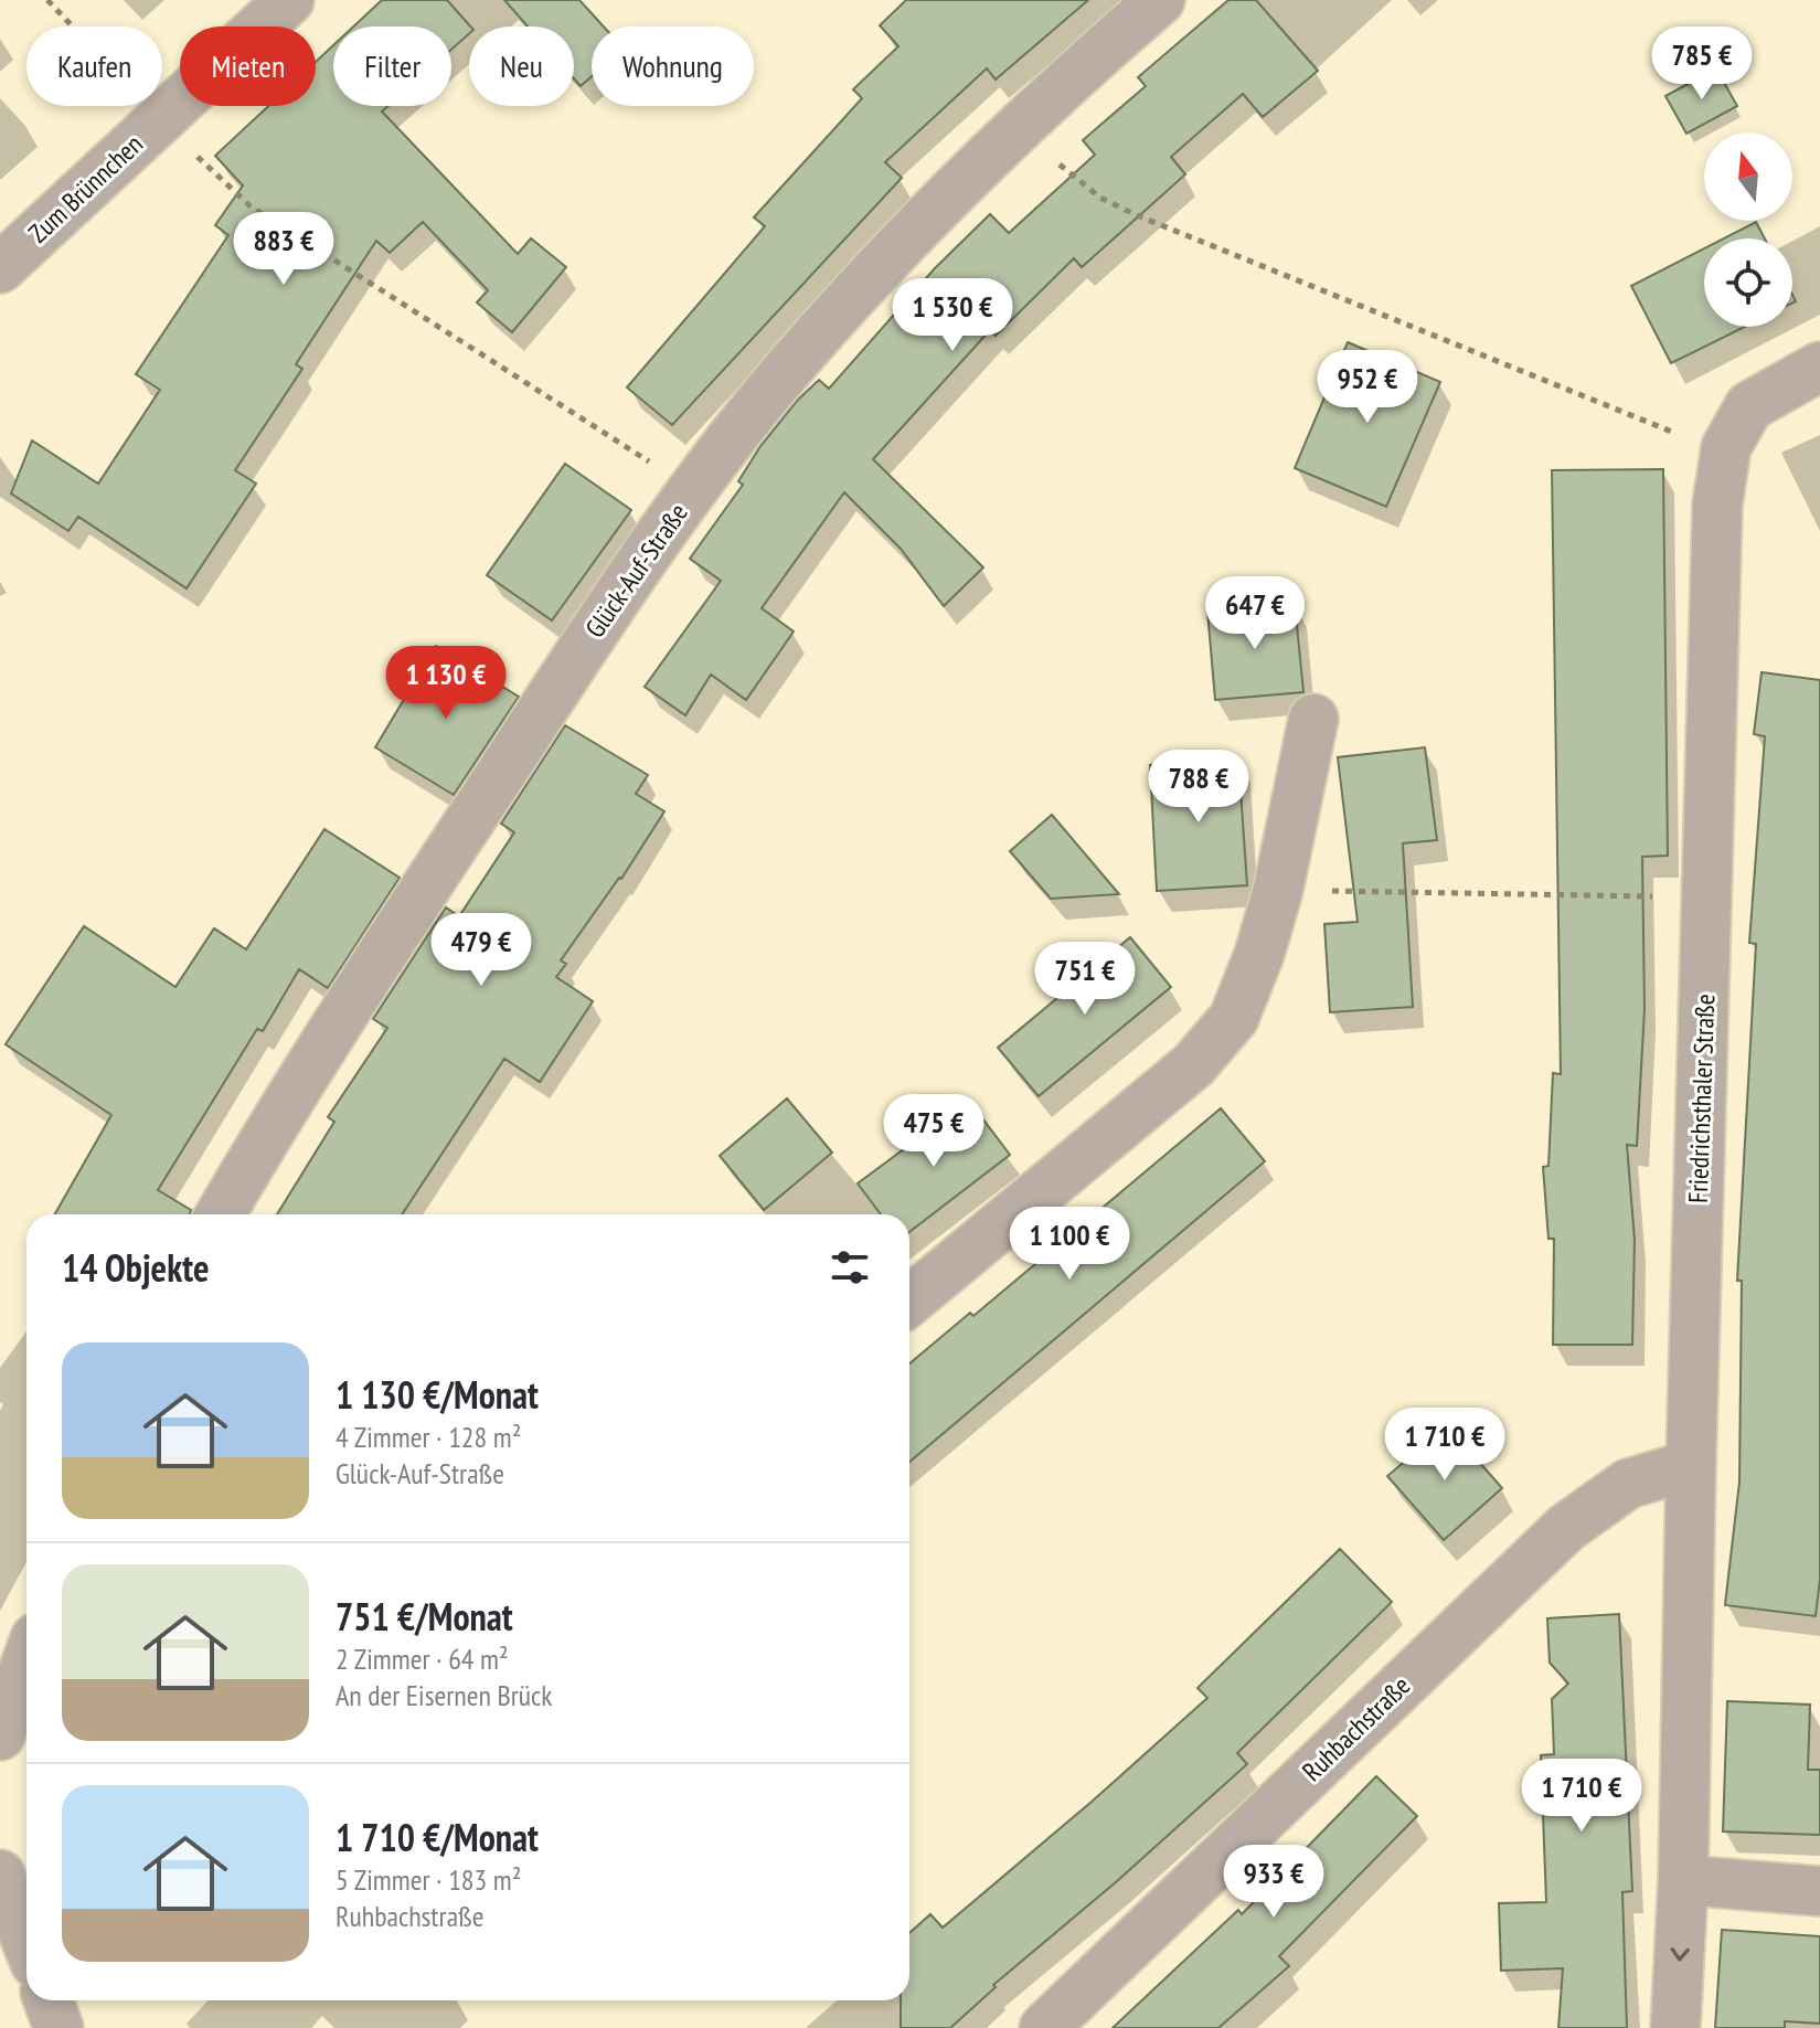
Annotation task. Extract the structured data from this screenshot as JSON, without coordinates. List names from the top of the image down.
{
  "streets": {
    "street": [
      "Zum Brünnchen",
      "Glück-Auf-Straße",
      "Friedrichsthaler Straße",
      "Ruhbachstraße"
    ]
  },
  "crossings": [
    ["Friedrichsthaler Straße", "Ruhbachstraße"]
  ],
  "north": "top",
  "page": {
    "price": [
      "785 €",
      "883 €",
      "1 530 €",
      "952 €",
      "647 €",
      "1 130 €",
      "788 €",
      "479 €",
      "751 €",
      "475 €",
      "1 100 €",
      "1 710 €",
      "1 710 €",
      "933 €"
    ],
    "chip": [
      "Kaufen",
      "Mieten",
      "Filter",
      "Neu",
      "Wohnung"
    ],
    "heading": "14 Objekte",
    "list": [
      {
        "name": "1 130 €/Monat",
        "note": "4 Zimmer · 128 m² · Glück-Auf-Straße"
      },
      {
        "name": "751 €/Monat",
        "note": "2 Zimmer · 64 m² · An der Eisernen Brück"
      },
      {
        "name": "1 710 €/Monat",
        "note": "5 Zimmer · 183 m² · Ruhbachstraße"
      }
    ]
  }
}
